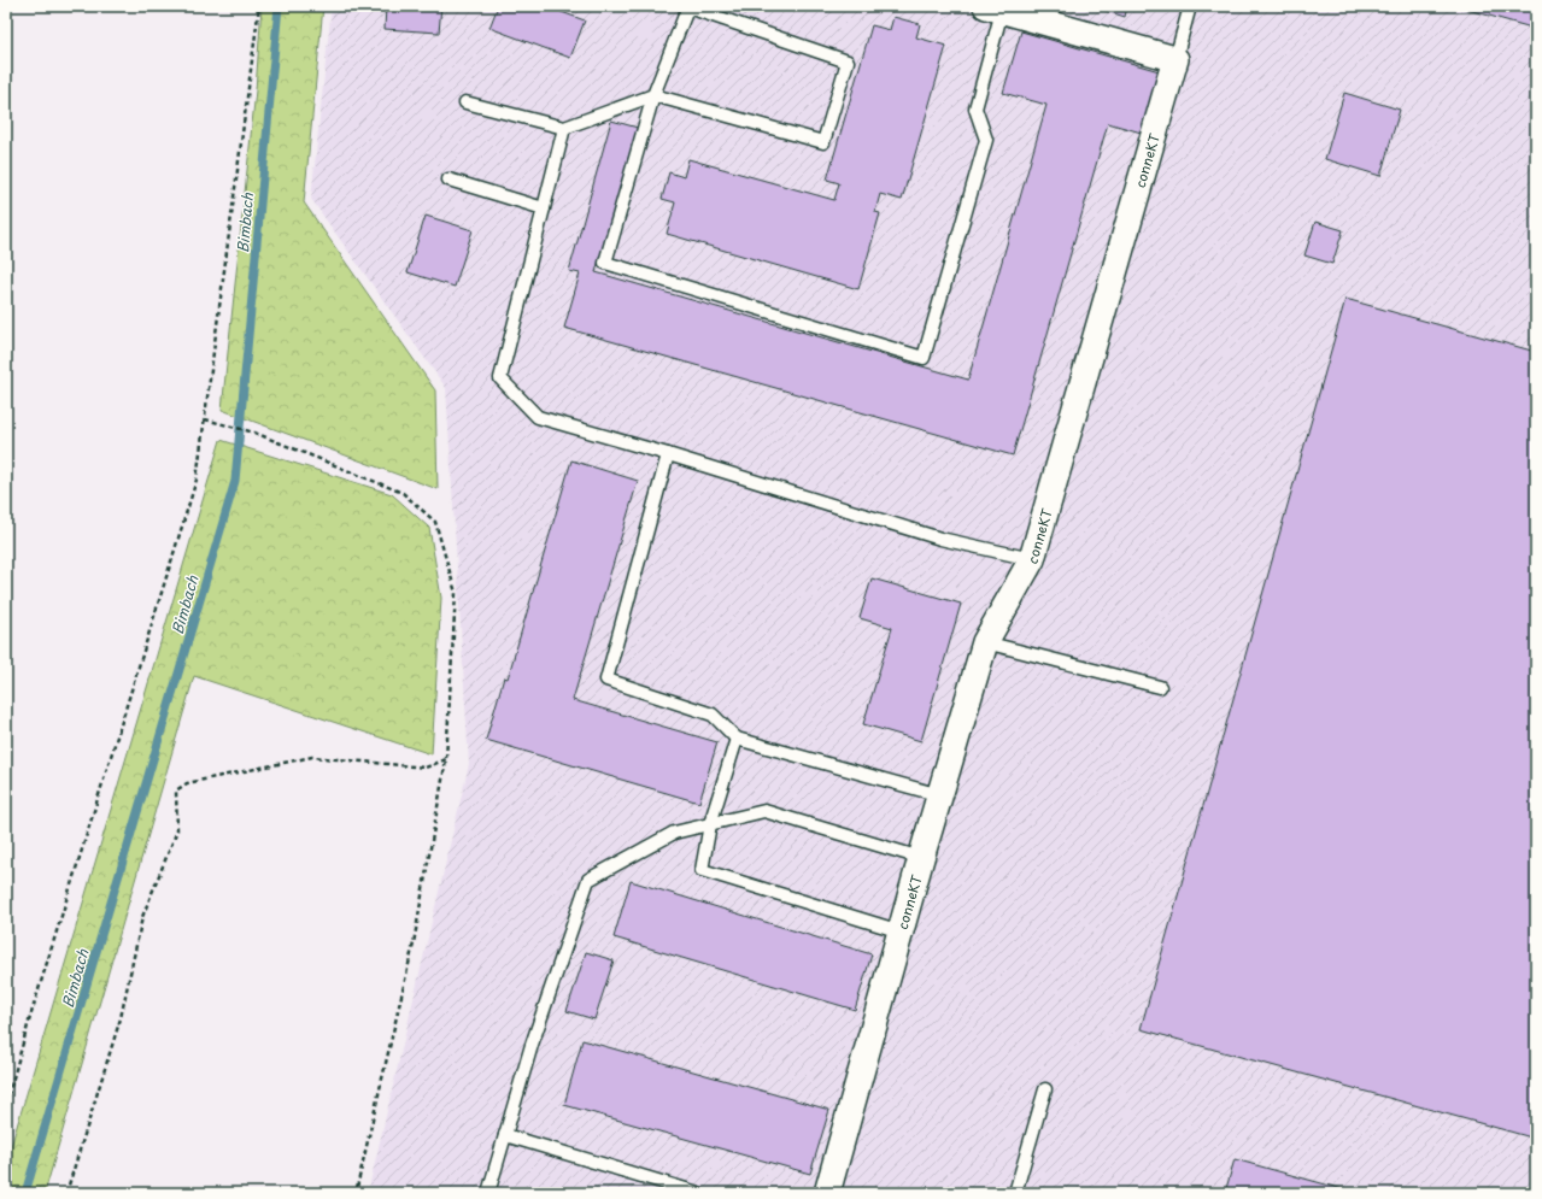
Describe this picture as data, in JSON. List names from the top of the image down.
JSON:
{
  "streets": {
    "street": ["conneKT"]
  },
  "water": ["Bimbach"]
}
